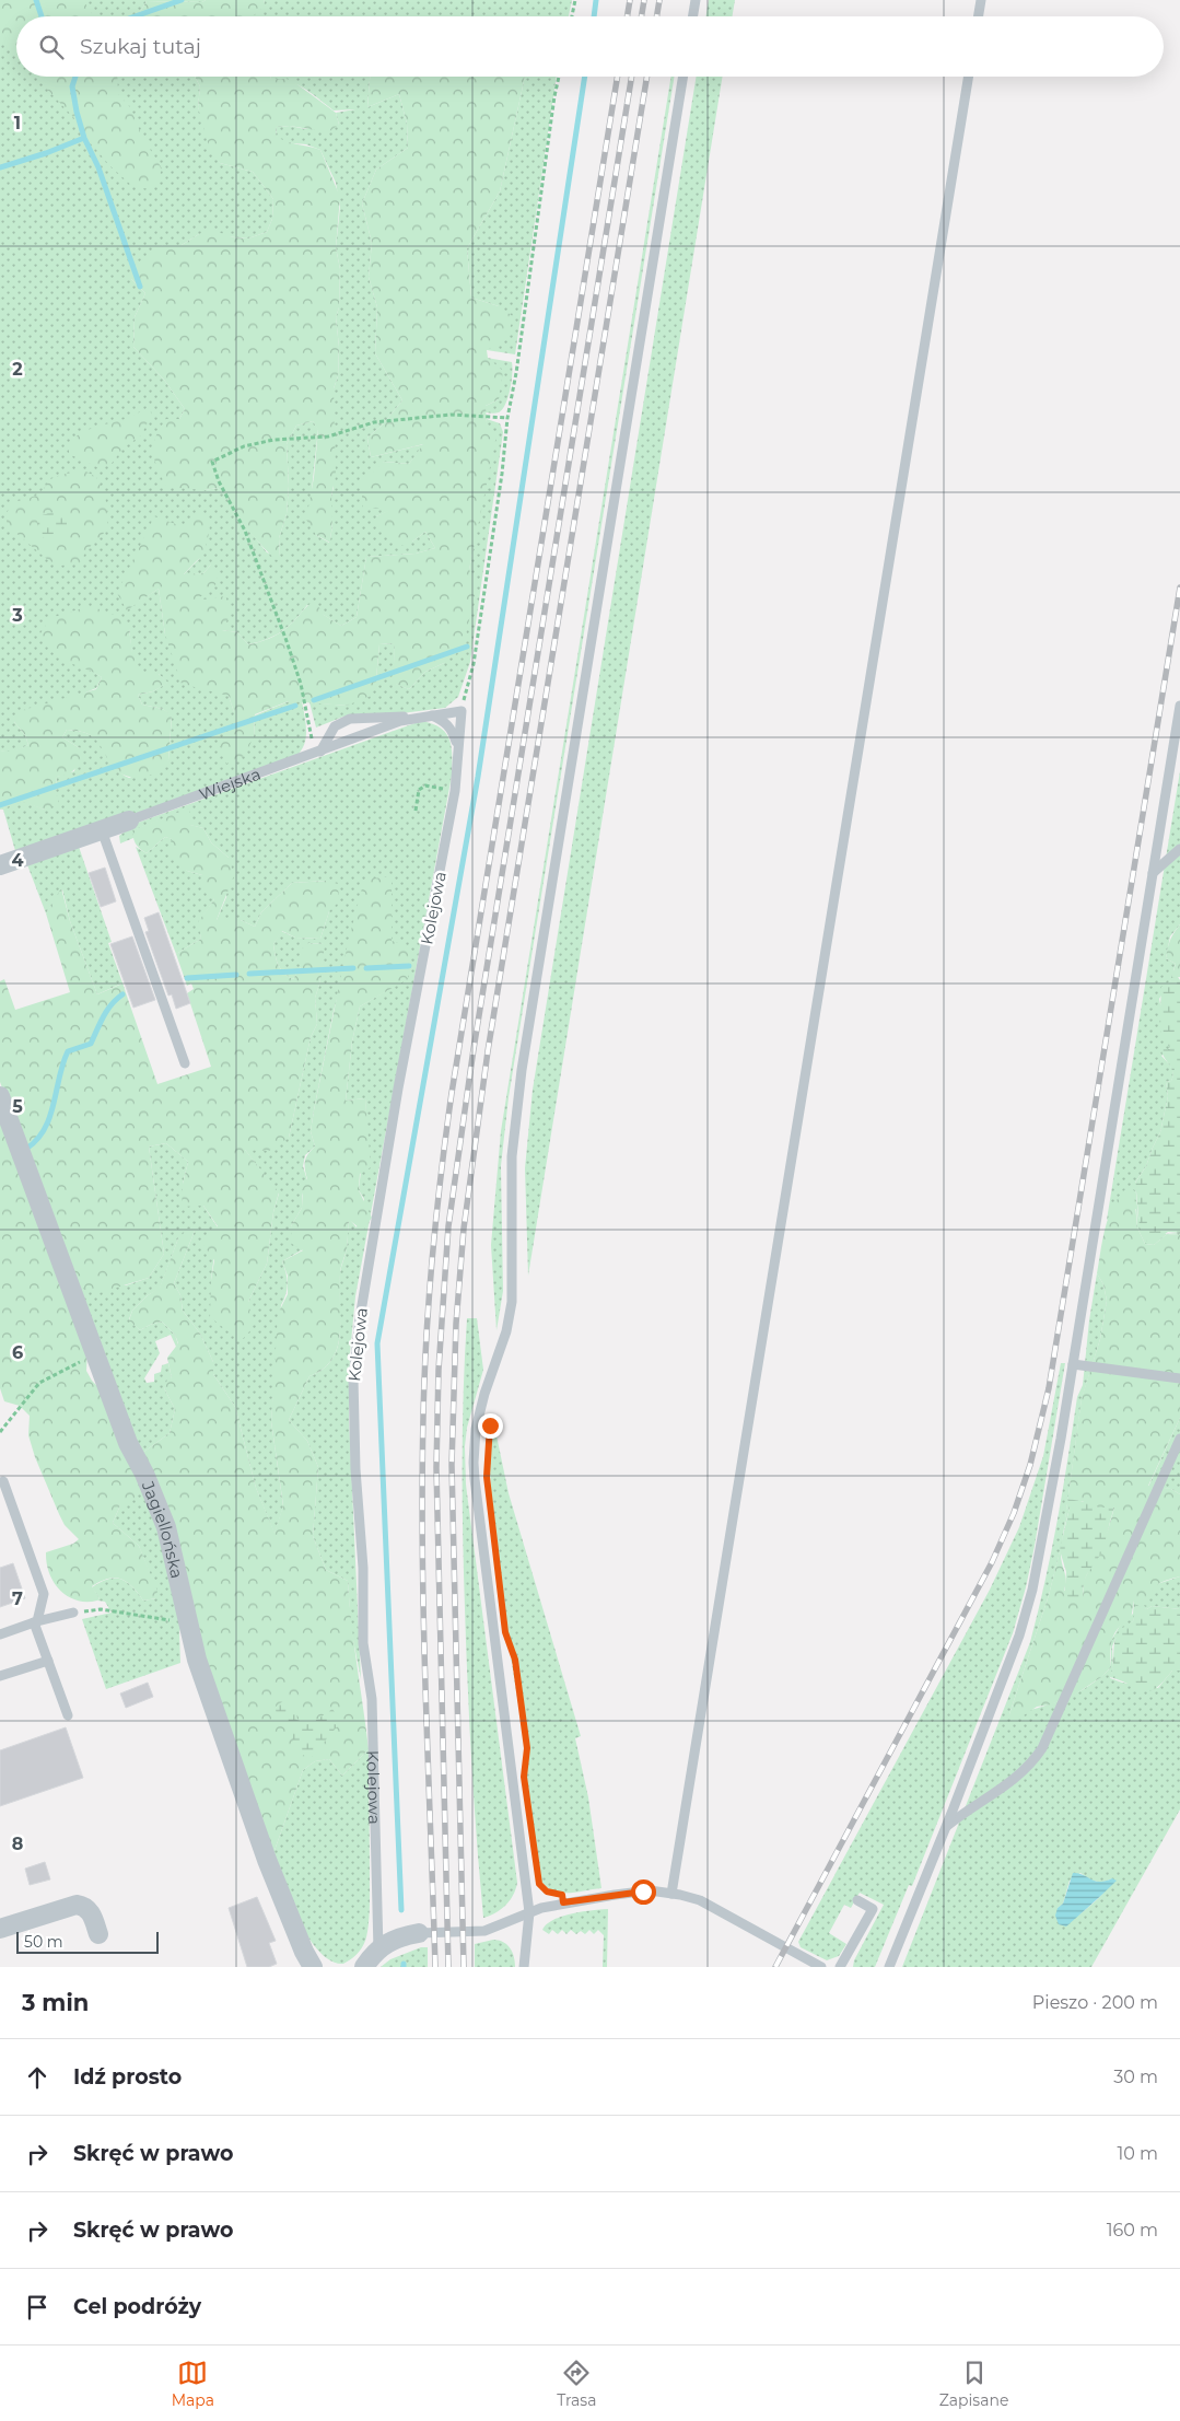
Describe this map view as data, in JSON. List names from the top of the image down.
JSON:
{
  "streets": {
    "street": ["Wiejska", "Jagiellońska"],
    "lane": ["Kolejowa"]
  },
  "crossings": [
    ["Wiejska", "Kolejowa"]
  ],
  "scale_bar": "50 m",
  "page": {
    "search": "Szukaj tutaj",
    "scale": "50 m",
    "heading": ["3 min", "Pieszo · 200 m"],
    "list": [
      ["Idź prosto", "30 m"],
      ["Skręć w prawo", "10 m"],
      ["Skręć w prawo", "160 m"],
      "Cel podróży"
    ],
    "nav": ["Mapa", "Trasa", "Zapisane"]
  },
  "grid": {
    "rows": [
      "1",
      "2",
      "3",
      "4",
      "5",
      "6",
      "7",
      "8"
    ]
  }
}
